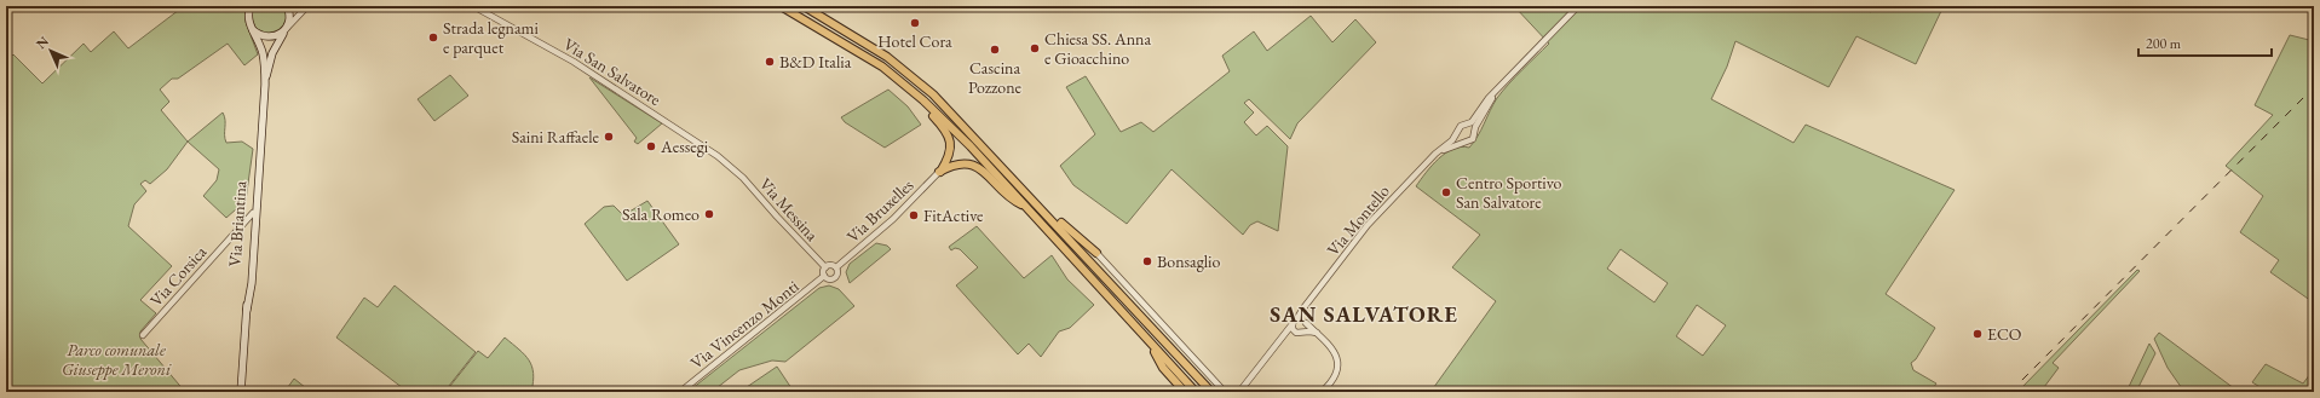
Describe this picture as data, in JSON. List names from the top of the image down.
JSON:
{
  "streets": {
    "main road": ["Via Briantina"],
    "street": [
      "Via San Salvatore",
      "Via Messina",
      "Via Bruxelles",
      "Via Montello",
      "Via Corsica",
      "Via Vincenzo Monti"
    ]
  },
  "crossings": [
    ["Via San Salvatore", "Via Messina"],
    ["Via Messina", "Via Bruxelles"],
    ["Via Messina", "Via Vincenzo Monti"],
    ["Via Bruxelles", "Via Vincenzo Monti"],
    ["Via Briantina", "Via Corsica"]
  ],
  "districts": ["SAN SALVATORE"],
  "parks": ["Parco comunale Giuseppe Meroni"],
  "places": [
    "Hotel Cora",
    "Strada legnami e parquet",
    "Chiesa SS. Anna e Gioacchino",
    "Cascina Pozzone",
    "B&D Italia",
    "Saini Raffaele",
    "Aessegi",
    "Centro Sportivo San Salvatore",
    "Sala Romeo",
    "FitActive",
    "Bonsaglio",
    "ECO"
  ],
  "scale_bar": "200 m",
  "north": "top left"
}
